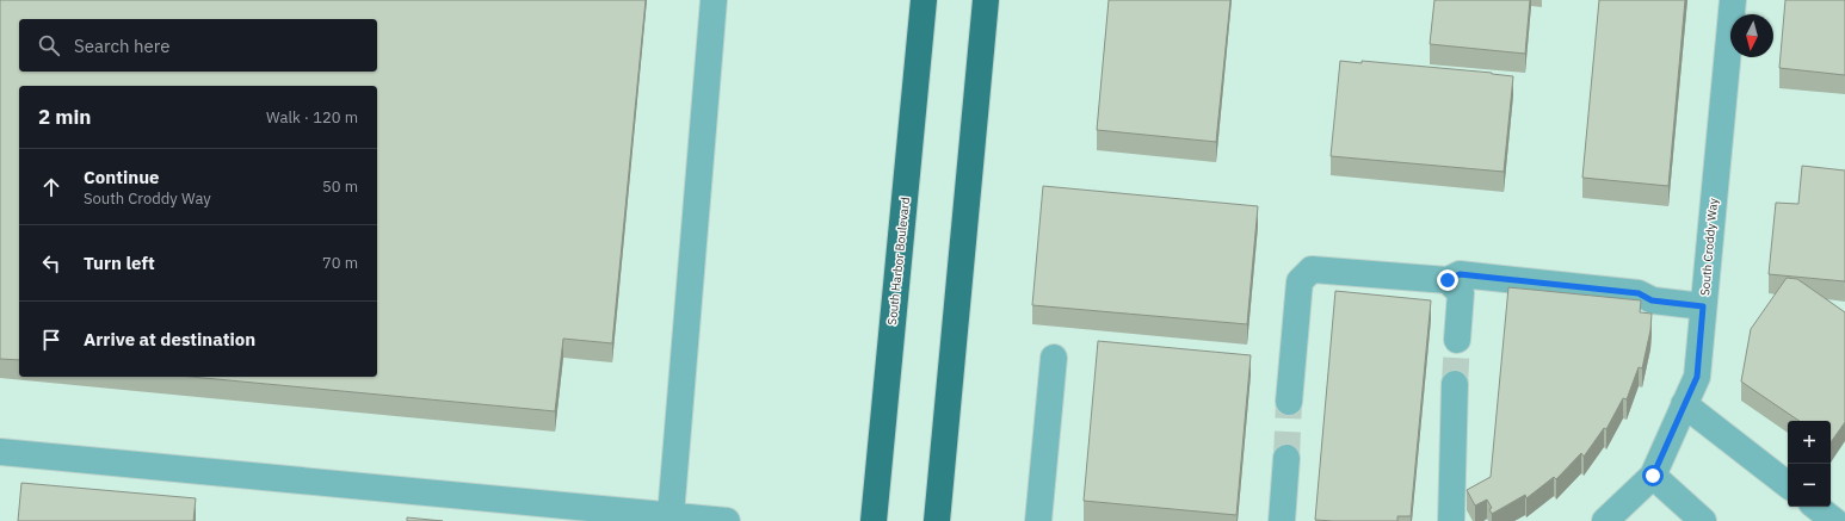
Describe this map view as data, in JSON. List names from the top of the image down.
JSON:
{
  "streets": {
    "main road": ["South Harbor Boulevard"],
    "street": ["South Croddy Way"]
  },
  "north": "bottom",
  "page": {
    "search": "Search here",
    "heading": ["2 min", "Walk · 120 m"],
    "list": [
      ["Continue", "South Croddy Way", "50 m"],
      ["Turn left", "70 m"],
      "Arrive at destination"
    ],
    "map_buttons": ["+", "−"]
  }
}
